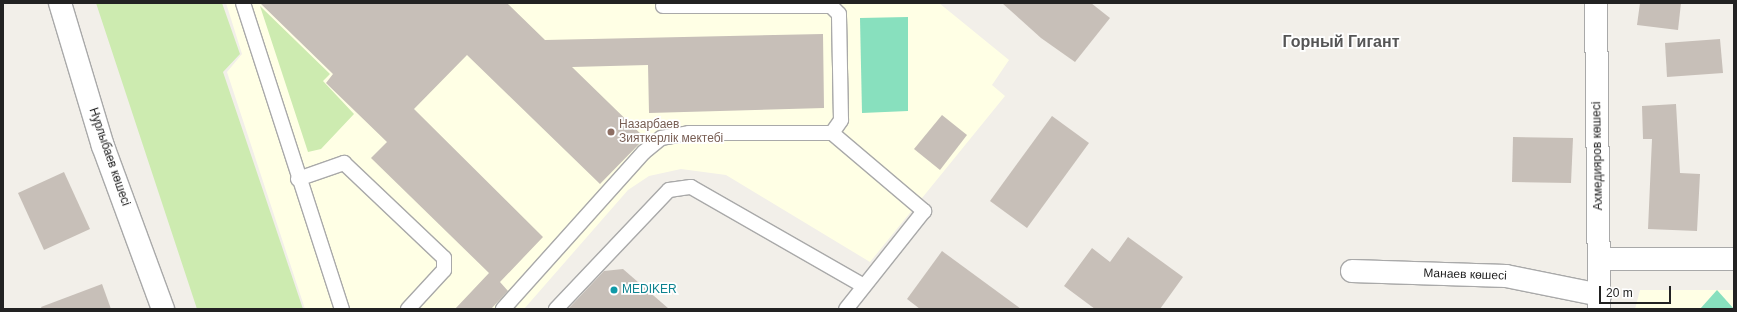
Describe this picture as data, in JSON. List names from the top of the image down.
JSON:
{
  "streets": {
    "street": ["Ахмедияров көшесі", "Нурлыбаев көшесі", "Манаев көшесі"]
  },
  "crossings": [
    ["Ахмедияров көшесі", "Манаев көшесі"]
  ],
  "districts": ["Горный Гигант"],
  "places": ["Назарбаев Зияткерлік мектебі", "MEDIKER"],
  "scale_bar": "20 m"
}
